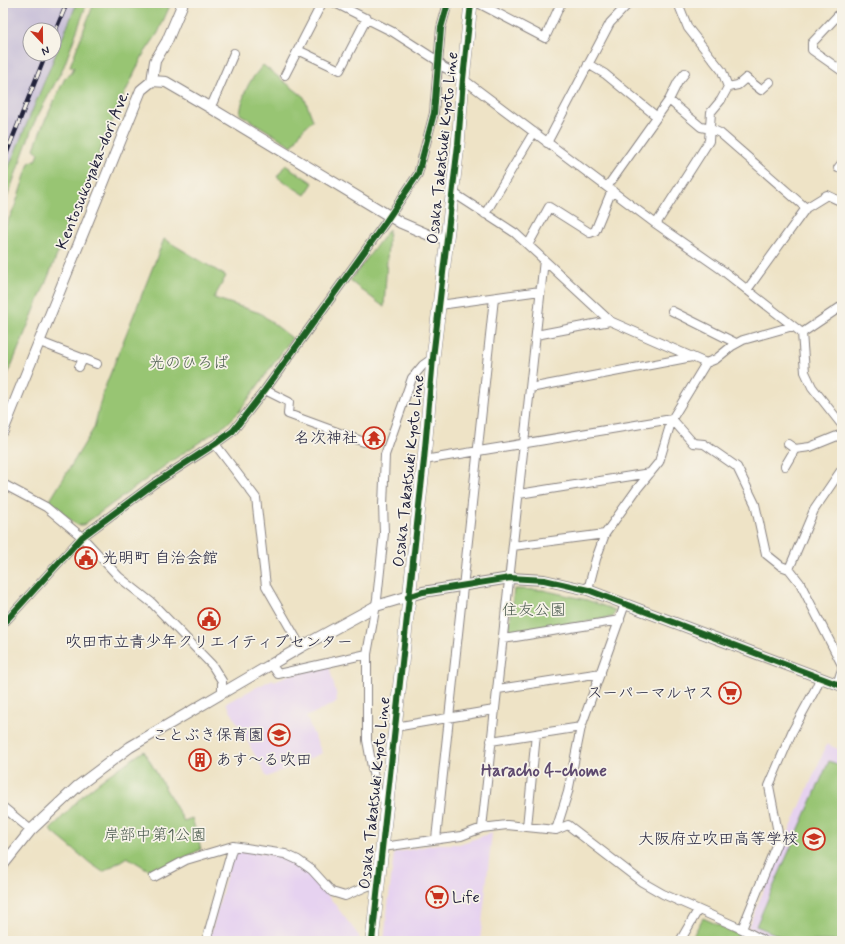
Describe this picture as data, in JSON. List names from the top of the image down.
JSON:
{
  "streets": {
    "main road": ["Osaka Takatsuki Kyoto Line"],
    "street": ["Kentosukoyaka-dori Ave."]
  },
  "crossings": [
    ["Osaka Takatsuki Kyoto Line", "Kentosukoyaka-dori Ave."]
  ],
  "districts": ["Haracho 4-chome"],
  "parks": ["光のひろば", "住友公園", "岸部中第1公園"],
  "places": {
    "temple": ["名次神社"],
    "public building": ["光明町 自治会館", "吹田市立青少年クリエイティブセンター"],
    "supermarket": ["スーパーマルヤス", "Life"],
    "school or university": ["ことぶき保育園", "大阪府立吹田高等学校"],
    "building": ["あす～る吹田"]
  },
  "north": "bottom"
}
